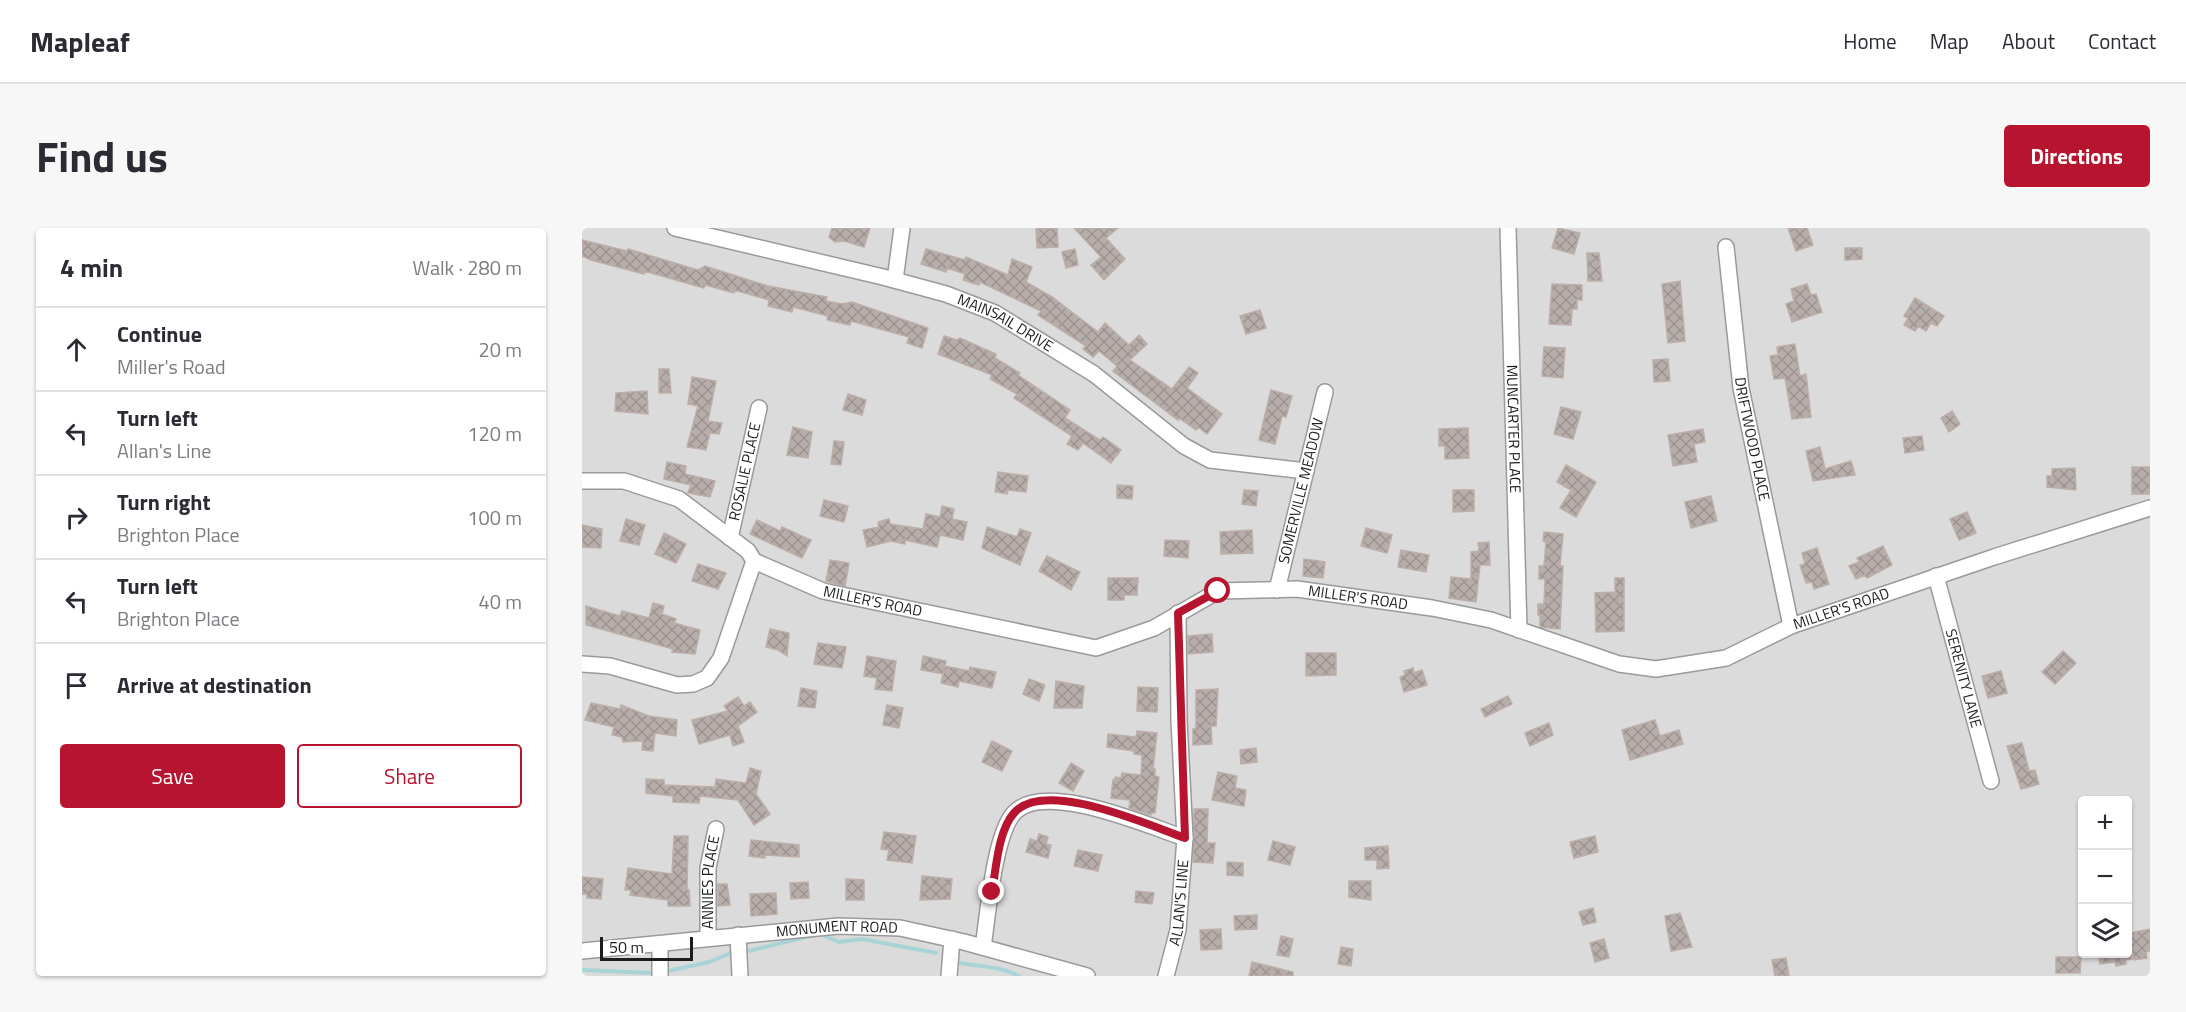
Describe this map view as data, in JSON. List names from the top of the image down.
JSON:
{
  "streets": {
    "street": [
      "MAINSAIL DRIVE",
      "MUNCARTER PLACE",
      "DRIFTWOOD PLACE",
      "ROSALIE PLACE",
      "SOMERVILLE MEADOW",
      "MILLER'S ROAD",
      "SERENITY LANE",
      "ANNIES PLACE",
      "ALLAN'S LINE",
      "MONUMENT ROAD"
    ]
  },
  "crossings": [
    ["MAINSAIL DRIVE", "SOMERVILLE MEADOW"],
    ["MUNCARTER PLACE", "MILLER'S ROAD"],
    ["DRIFTWOOD PLACE", "MILLER'S ROAD"],
    ["ROSALIE PLACE", "MILLER'S ROAD"],
    ["SOMERVILLE MEADOW", "MILLER'S ROAD"],
    ["MILLER'S ROAD", "SERENITY LANE"],
    ["MILLER'S ROAD", "ALLAN'S LINE"],
    ["ANNIES PLACE", "MONUMENT ROAD"]
  ],
  "scale_bar": "50 m",
  "page": {
    "header": "Mapleaf",
    "nav": [
      "Home",
      "Map",
      "About",
      "Contact"
    ],
    "title": "Find us",
    "buttons": [
      "Directions",
      ["Save", "Share"]
    ],
    "heading": ["4 min", "Walk · 280 m"],
    "list": [
      ["Continue", "Miller's Road", "20 m"],
      ["Turn left", "Allan's Line", "120 m"],
      ["Turn right", "Brighton Place", "100 m"],
      ["Turn left", "Brighton Place", "40 m"],
      "Arrive at destination"
    ],
    "map_buttons": ["+", "−"],
    "scale": "50 m"
  }
}
